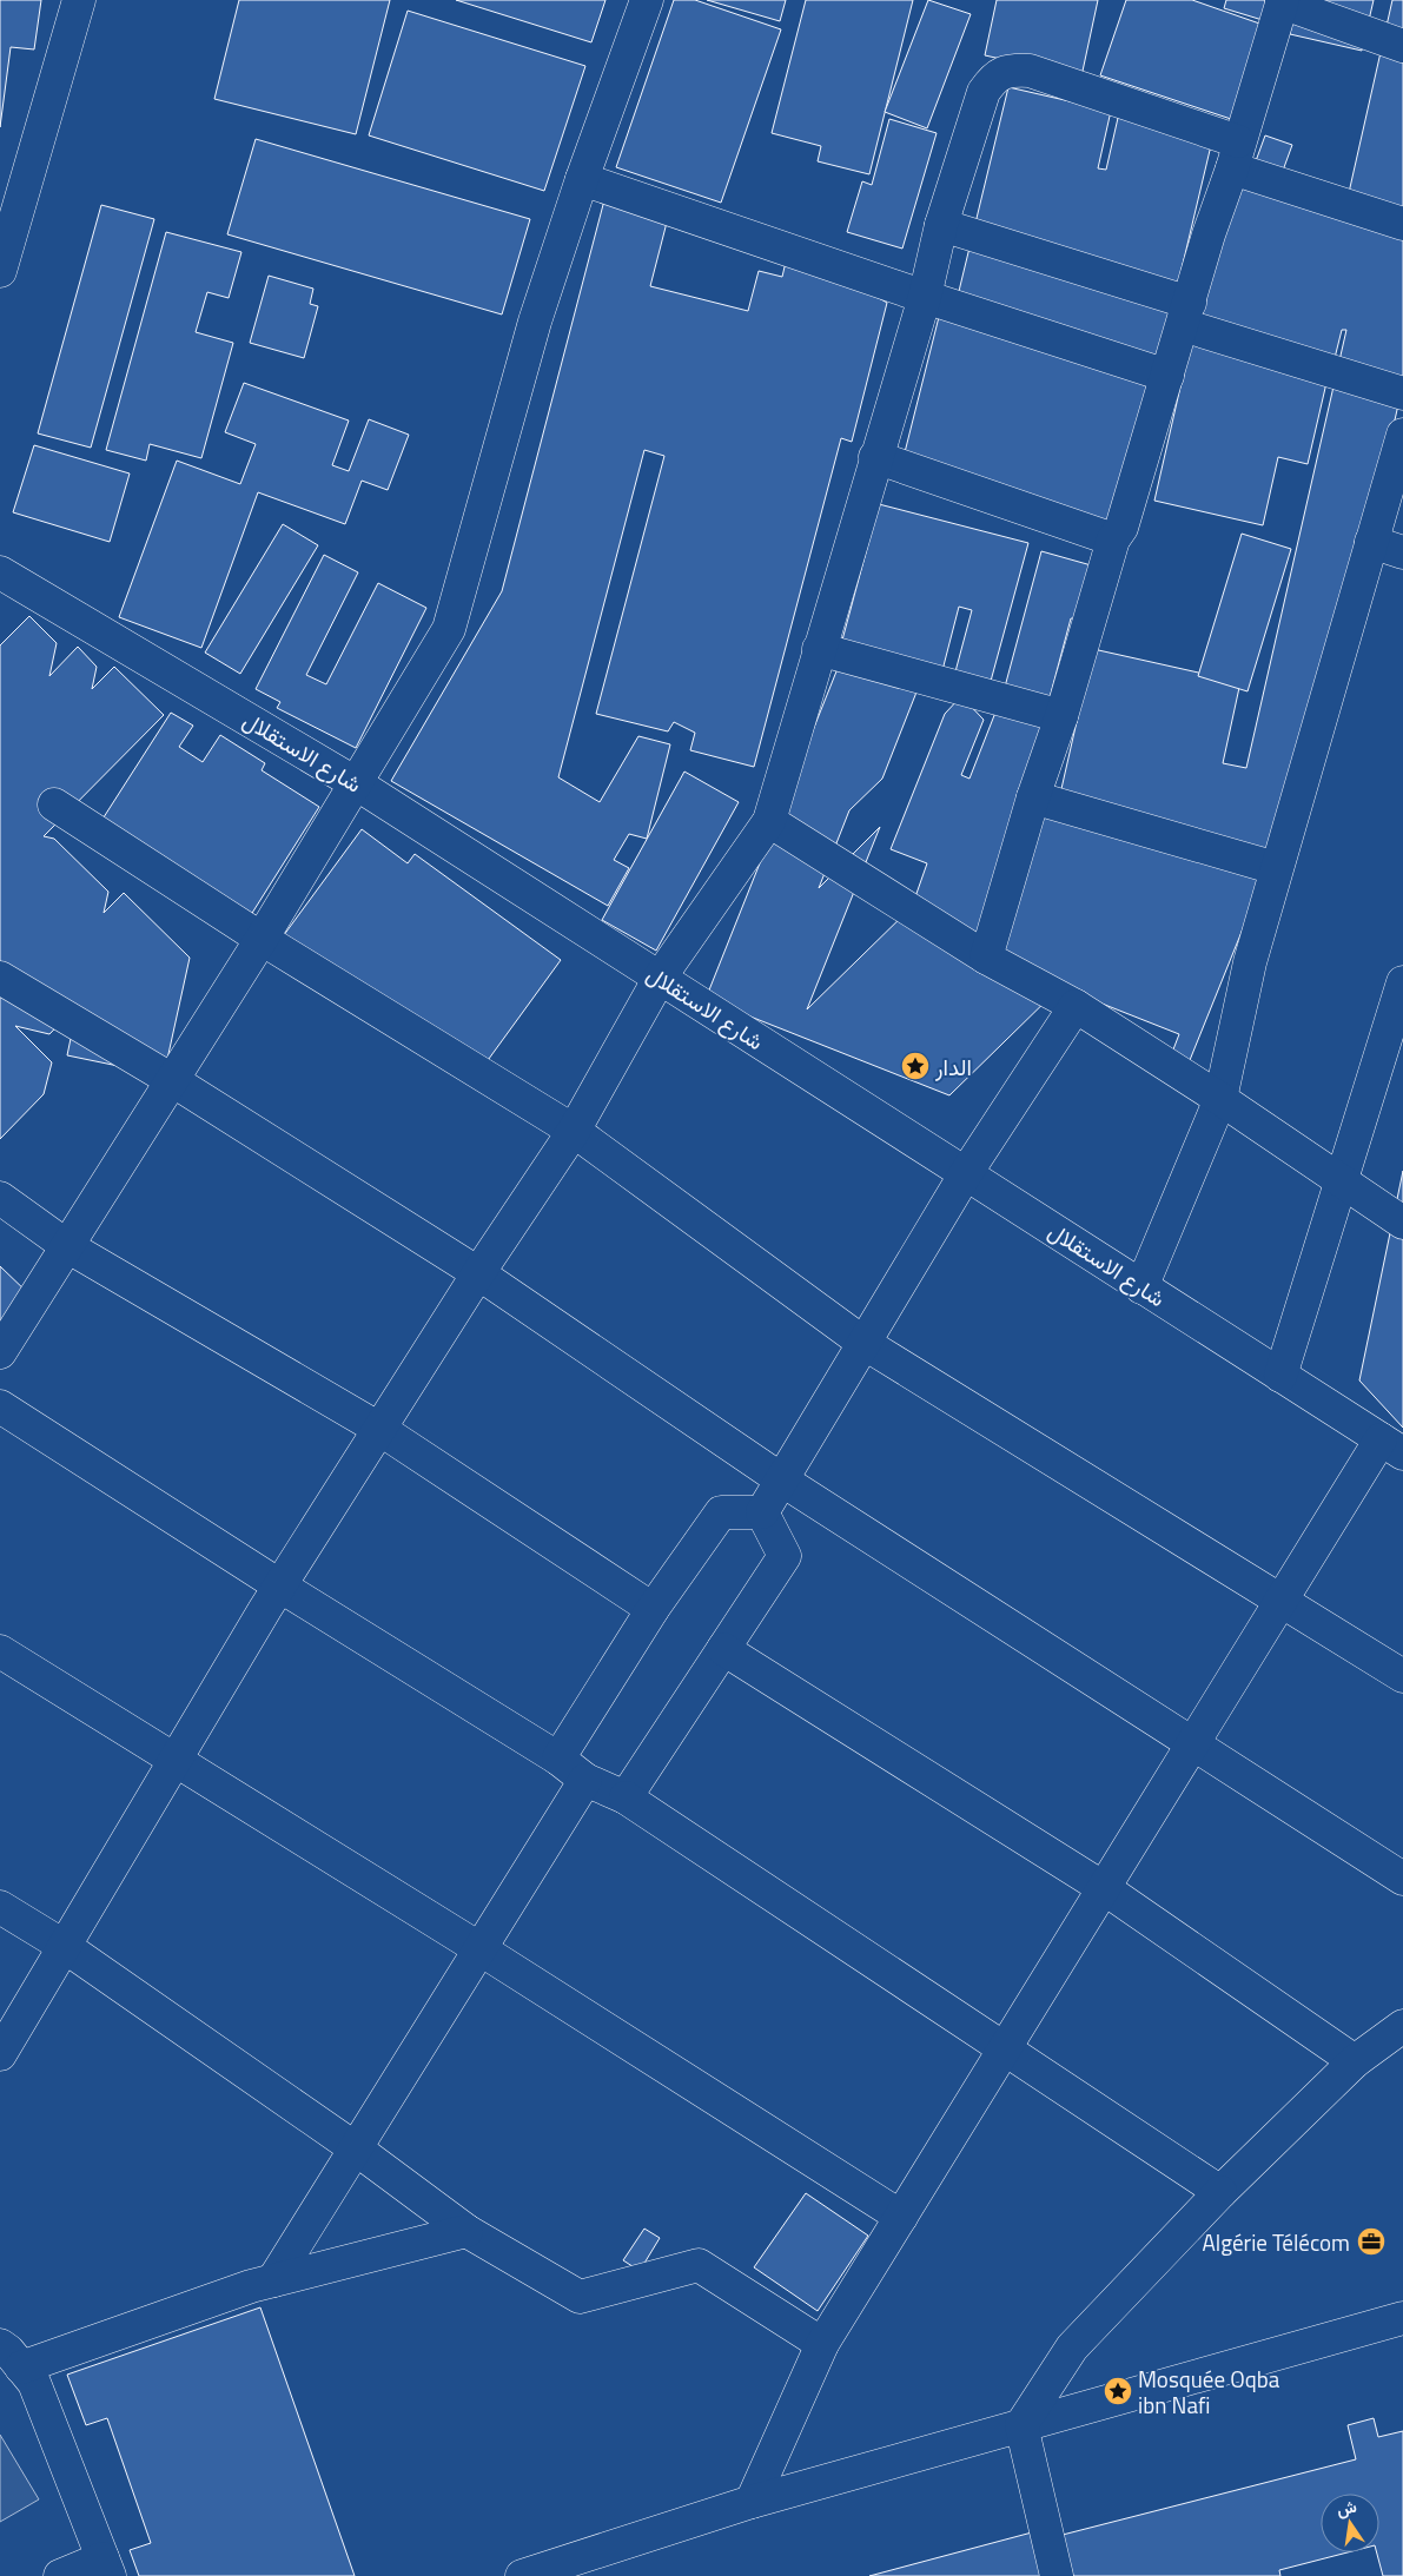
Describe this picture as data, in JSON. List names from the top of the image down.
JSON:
{
  "streets": {
    "street": ["شارع الاستقلال"]
  },
  "places": {
    "place": ["الدار", "Mosquée Oqba ibn Nafi"],
    "office": ["Algérie Télécom"]
  },
  "north": "top"
}
